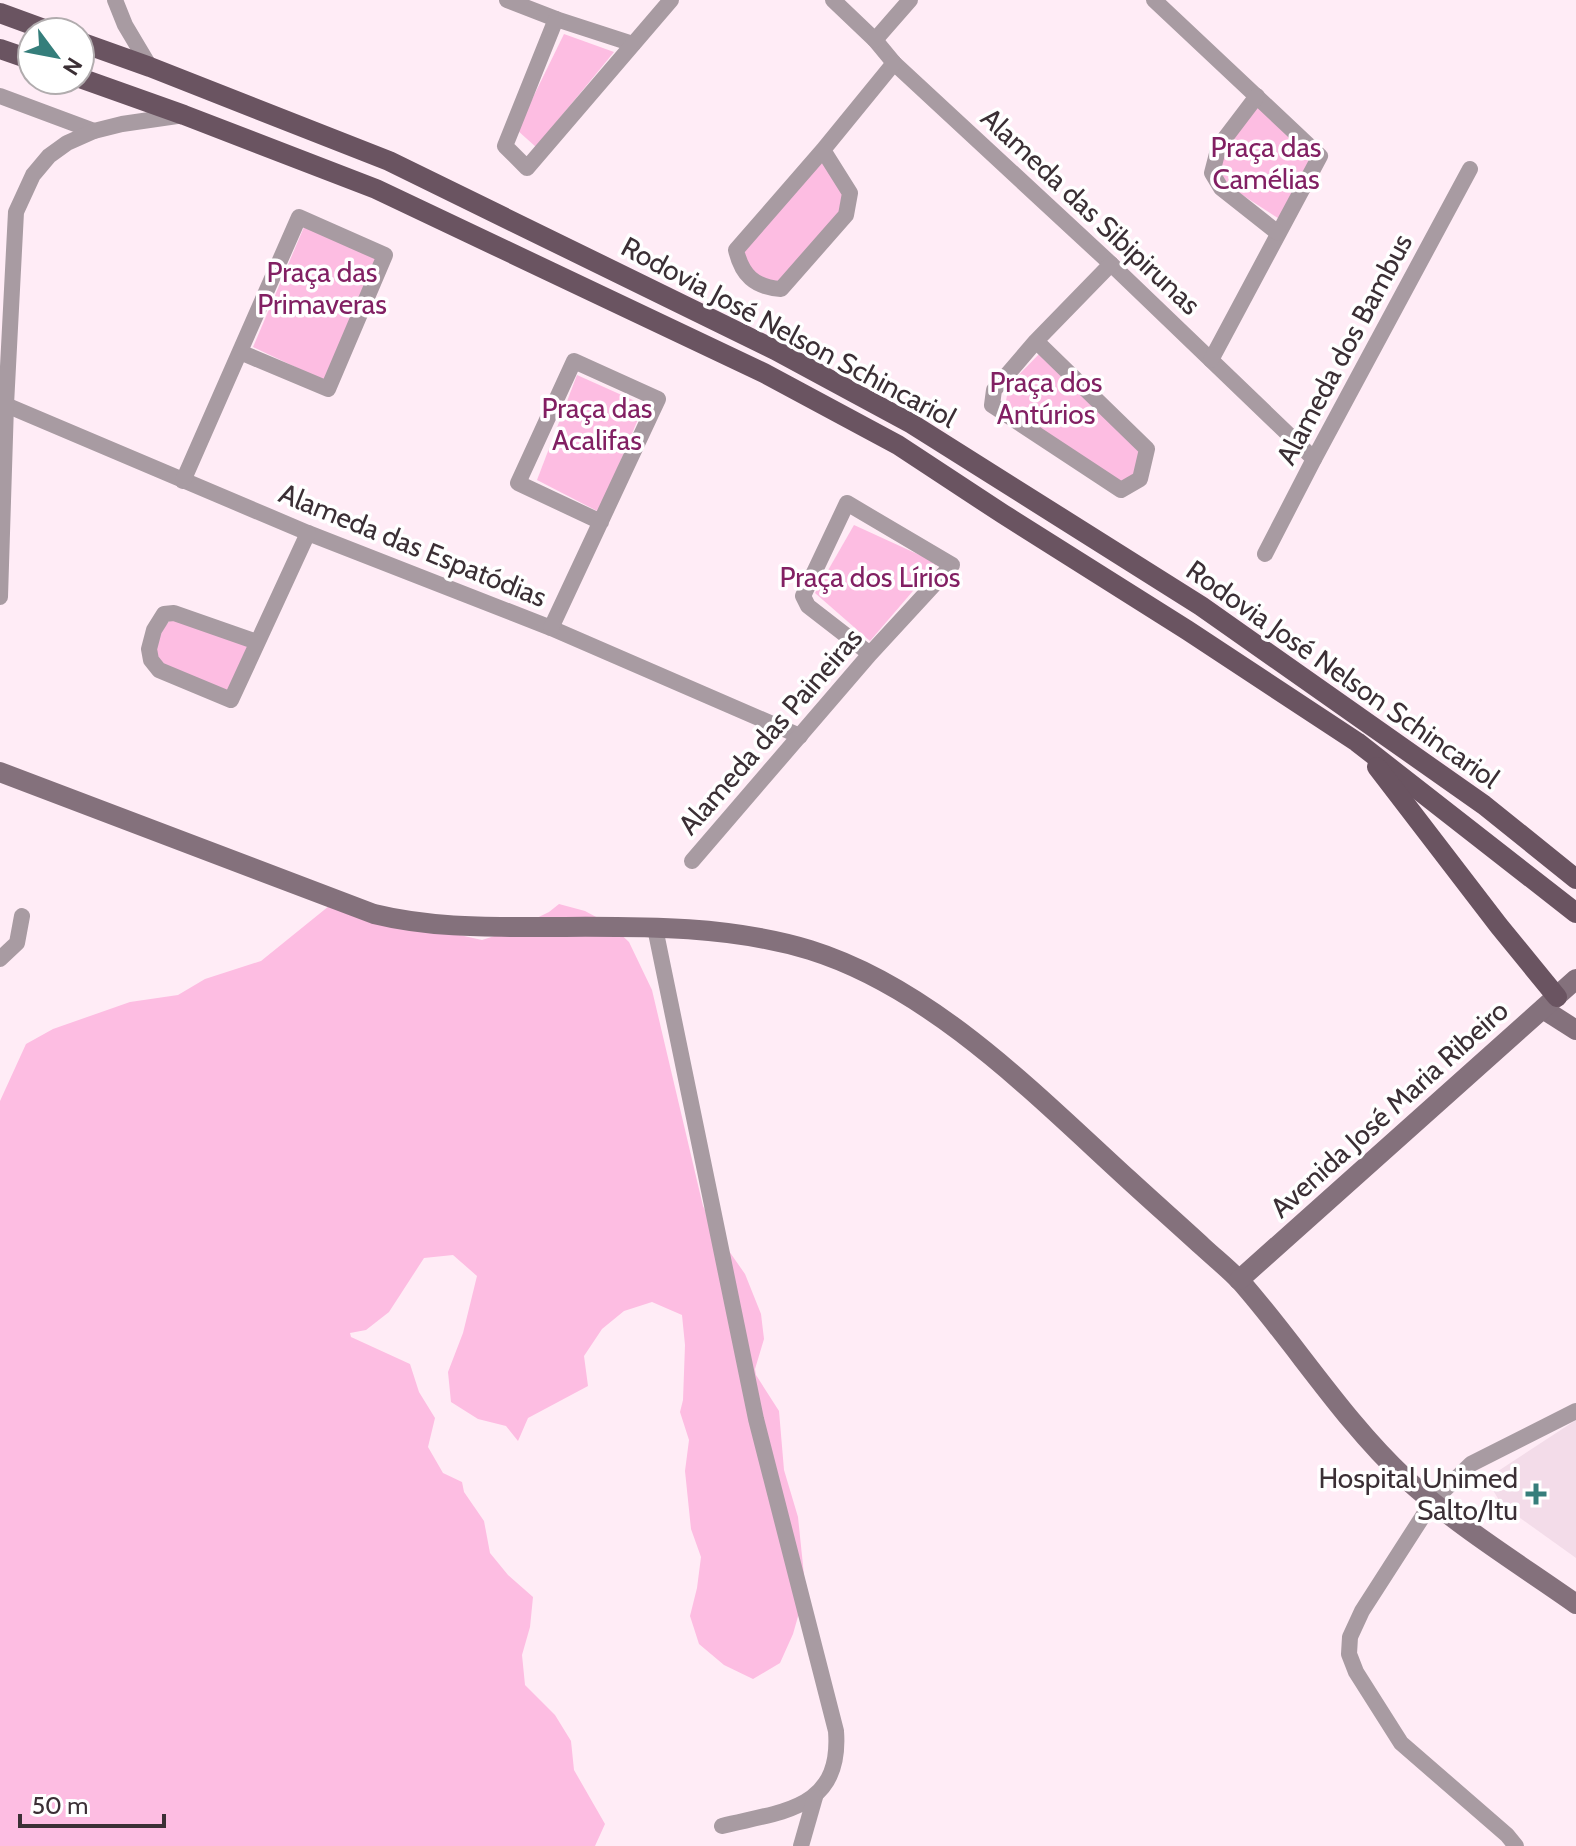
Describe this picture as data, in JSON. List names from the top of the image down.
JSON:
{
  "streets": {
    "main road": ["Rodovia José Nelson Schincariol", "Avenida José Maria Ribeiro"],
    "street": [
      "Alameda das Sibipirunas",
      "Alameda dos Bambus",
      "Alameda das Espatódias",
      "Alameda das Paineiras"
    ]
  },
  "crossings": [
    ["Alameda das Sibipirunas", "Alameda dos Bambus"],
    ["Alameda das Espatódias", "Alameda das Paineiras"]
  ],
  "parks": [
    "Praça das Camélias",
    "Praça das Primaveras",
    "Praça dos Antúrios",
    "Praça das Acalifas",
    "Praça dos Lírios"
  ],
  "places": {
    "health": ["Hospital Unimed Salto/Itu"]
  },
  "scale_bar": "50 m",
  "north": "bottom right"
}
